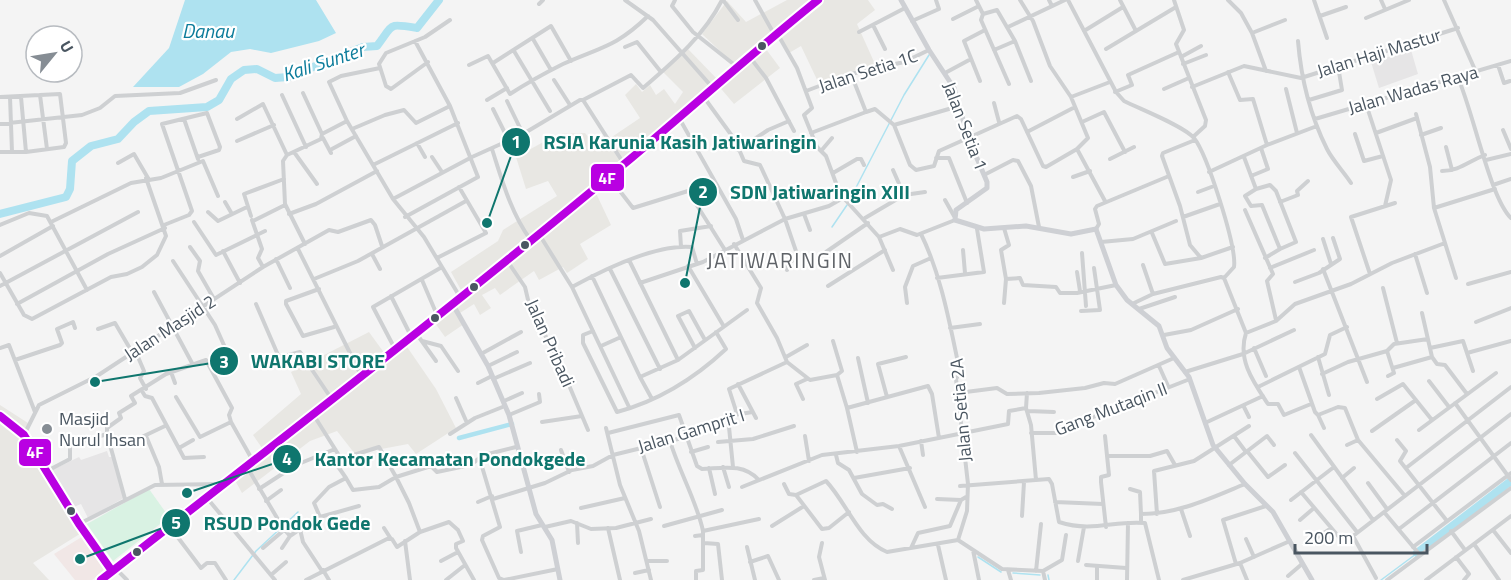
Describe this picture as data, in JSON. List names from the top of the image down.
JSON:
{
  "streets": {
    "street": [
      "Jalan Haji Mastur",
      "Jalan Setia 1C",
      "Jalan Wadas Raya",
      "Jalan Setia 1",
      "Jalan Masjid 2",
      "Jalan Pribadi",
      "Gang Mutaqin II",
      "Jalan Setia 2A",
      "Jalan Gamprit I"
    ]
  },
  "crossings": [
    ["Jalan Setia 1C", "Jalan Setia 1"]
  ],
  "districts": ["JATIWARINGIN"],
  "water": ["Danau", "Kali Sunter"],
  "places": [
    "RSIA Karunia Kasih Jatiwaringin",
    "SDN Jatiwaringin XIII",
    "WAKABI STORE",
    "Masjid Nurul Ihsan",
    "Kantor Kecamatan Pondokgede",
    "RSUD Pondok Gede"
  ],
  "lines": ["transit line 4F"],
  "scale_bar": "200 m",
  "north": "top right"
}
